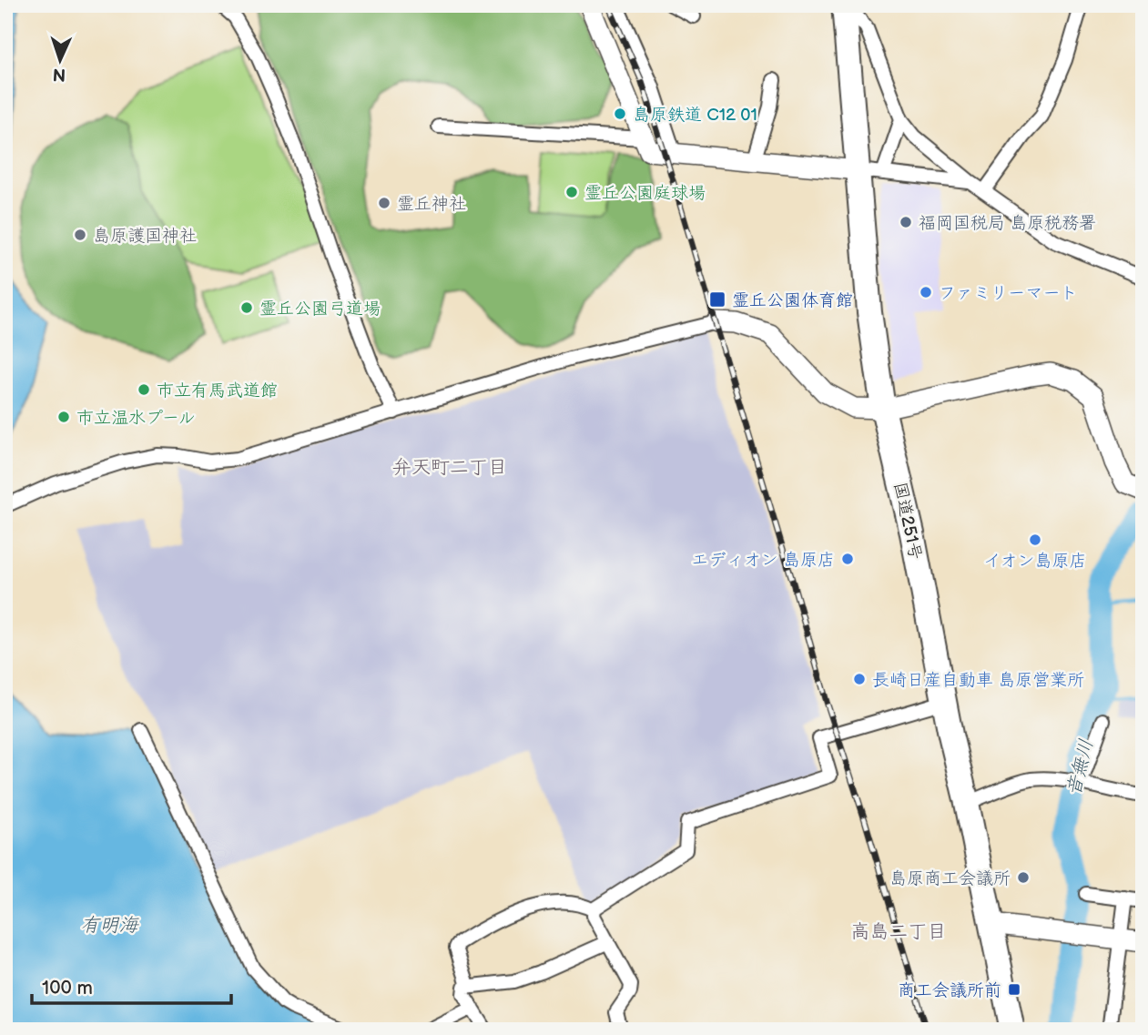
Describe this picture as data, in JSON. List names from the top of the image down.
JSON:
{
  "streets": {
    "highway": ["国道251号"]
  },
  "districts": ["弁天町二丁目", "高島二丁目"],
  "water": ["音無川", "有明海"],
  "places": {
    "other": [
      "島原鉄道 C12 01",
      "霊丘公園庭球場",
      "霊丘神社",
      "福岡国税局 島原税務署",
      "島原護国神社",
      "ファミリーマート",
      "霊丘公園弓道場",
      "市立有馬武道館",
      "市立温水プール",
      "イオン島原店",
      "エディオン 島原店",
      "長崎日産自動車 島原営業所",
      "島原商工会議所"
    ],
    "transit": ["霊丘公園体育館", "商工会議所前"]
  },
  "scale_bar": "100 m",
  "north": "bottom"
}
